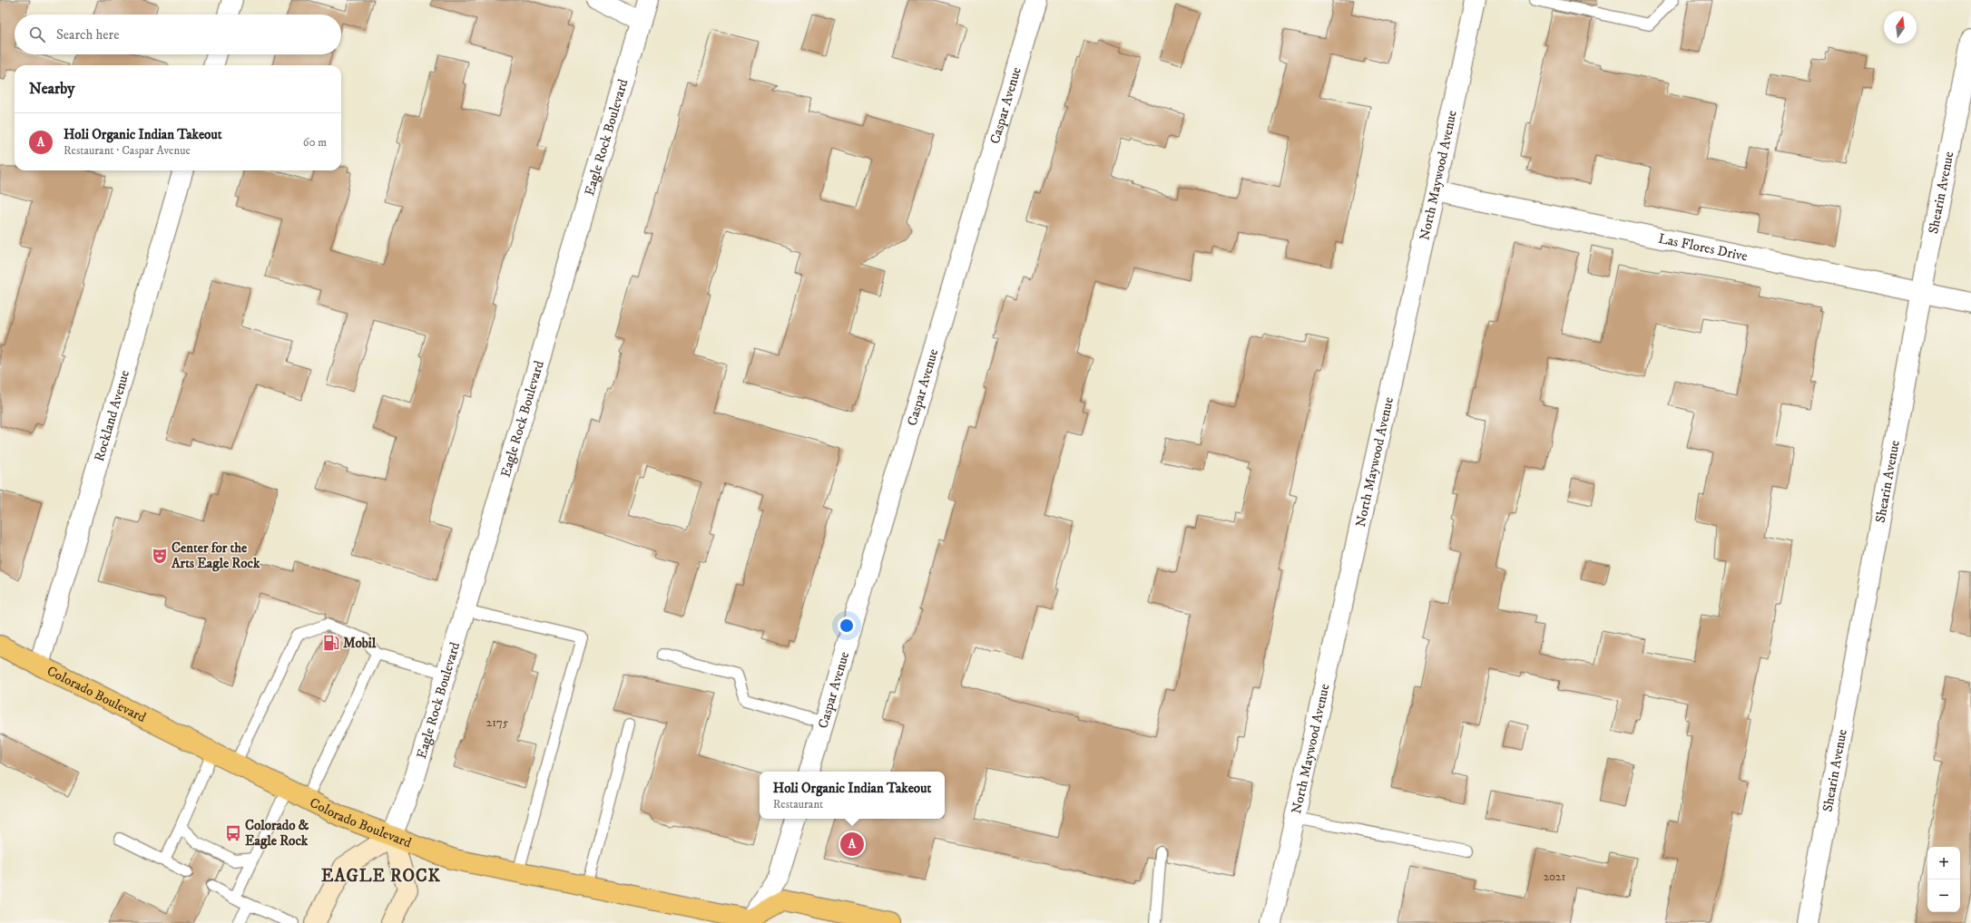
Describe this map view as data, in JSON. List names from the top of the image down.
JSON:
{
  "streets": {
    "main road": ["Colorado Boulevard"],
    "street": [
      "Caspar Avenue",
      "Eagle Rock Boulevard",
      "North Maywood Avenue",
      "Shearin Avenue",
      "Las Flores Drive",
      "Rockland Avenue"
    ]
  },
  "crossings": [
    ["Eagle Rock Boulevard", "Colorado Boulevard"],
    ["North Maywood Avenue", "Las Flores Drive"],
    ["Shearin Avenue", "Las Flores Drive"],
    ["Rockland Avenue", "Colorado Boulevard"]
  ],
  "districts": ["EAGLE ROCK"],
  "places": {
    "theatre": ["Center for the Arts Eagle Rock"],
    "fuel station": ["Mobil"],
    "bus stop": ["Colorado & Eagle Rock"]
  },
  "house_numbers": ["2175", "2021"],
  "north": "top",
  "page": {
    "search": "Search here",
    "heading": "Nearby",
    "list": [
      {
        "mark": "A",
        "name": "Holi Organic Indian Takeout",
        "note": "Restaurant · Caspar Avenue",
        "value": "60 m"
      }
    ],
    "popup": ["Holi Organic Indian Takeout", "Restaurant"],
    "pins": "A",
    "map_buttons": ["+", "−"]
  }
}
